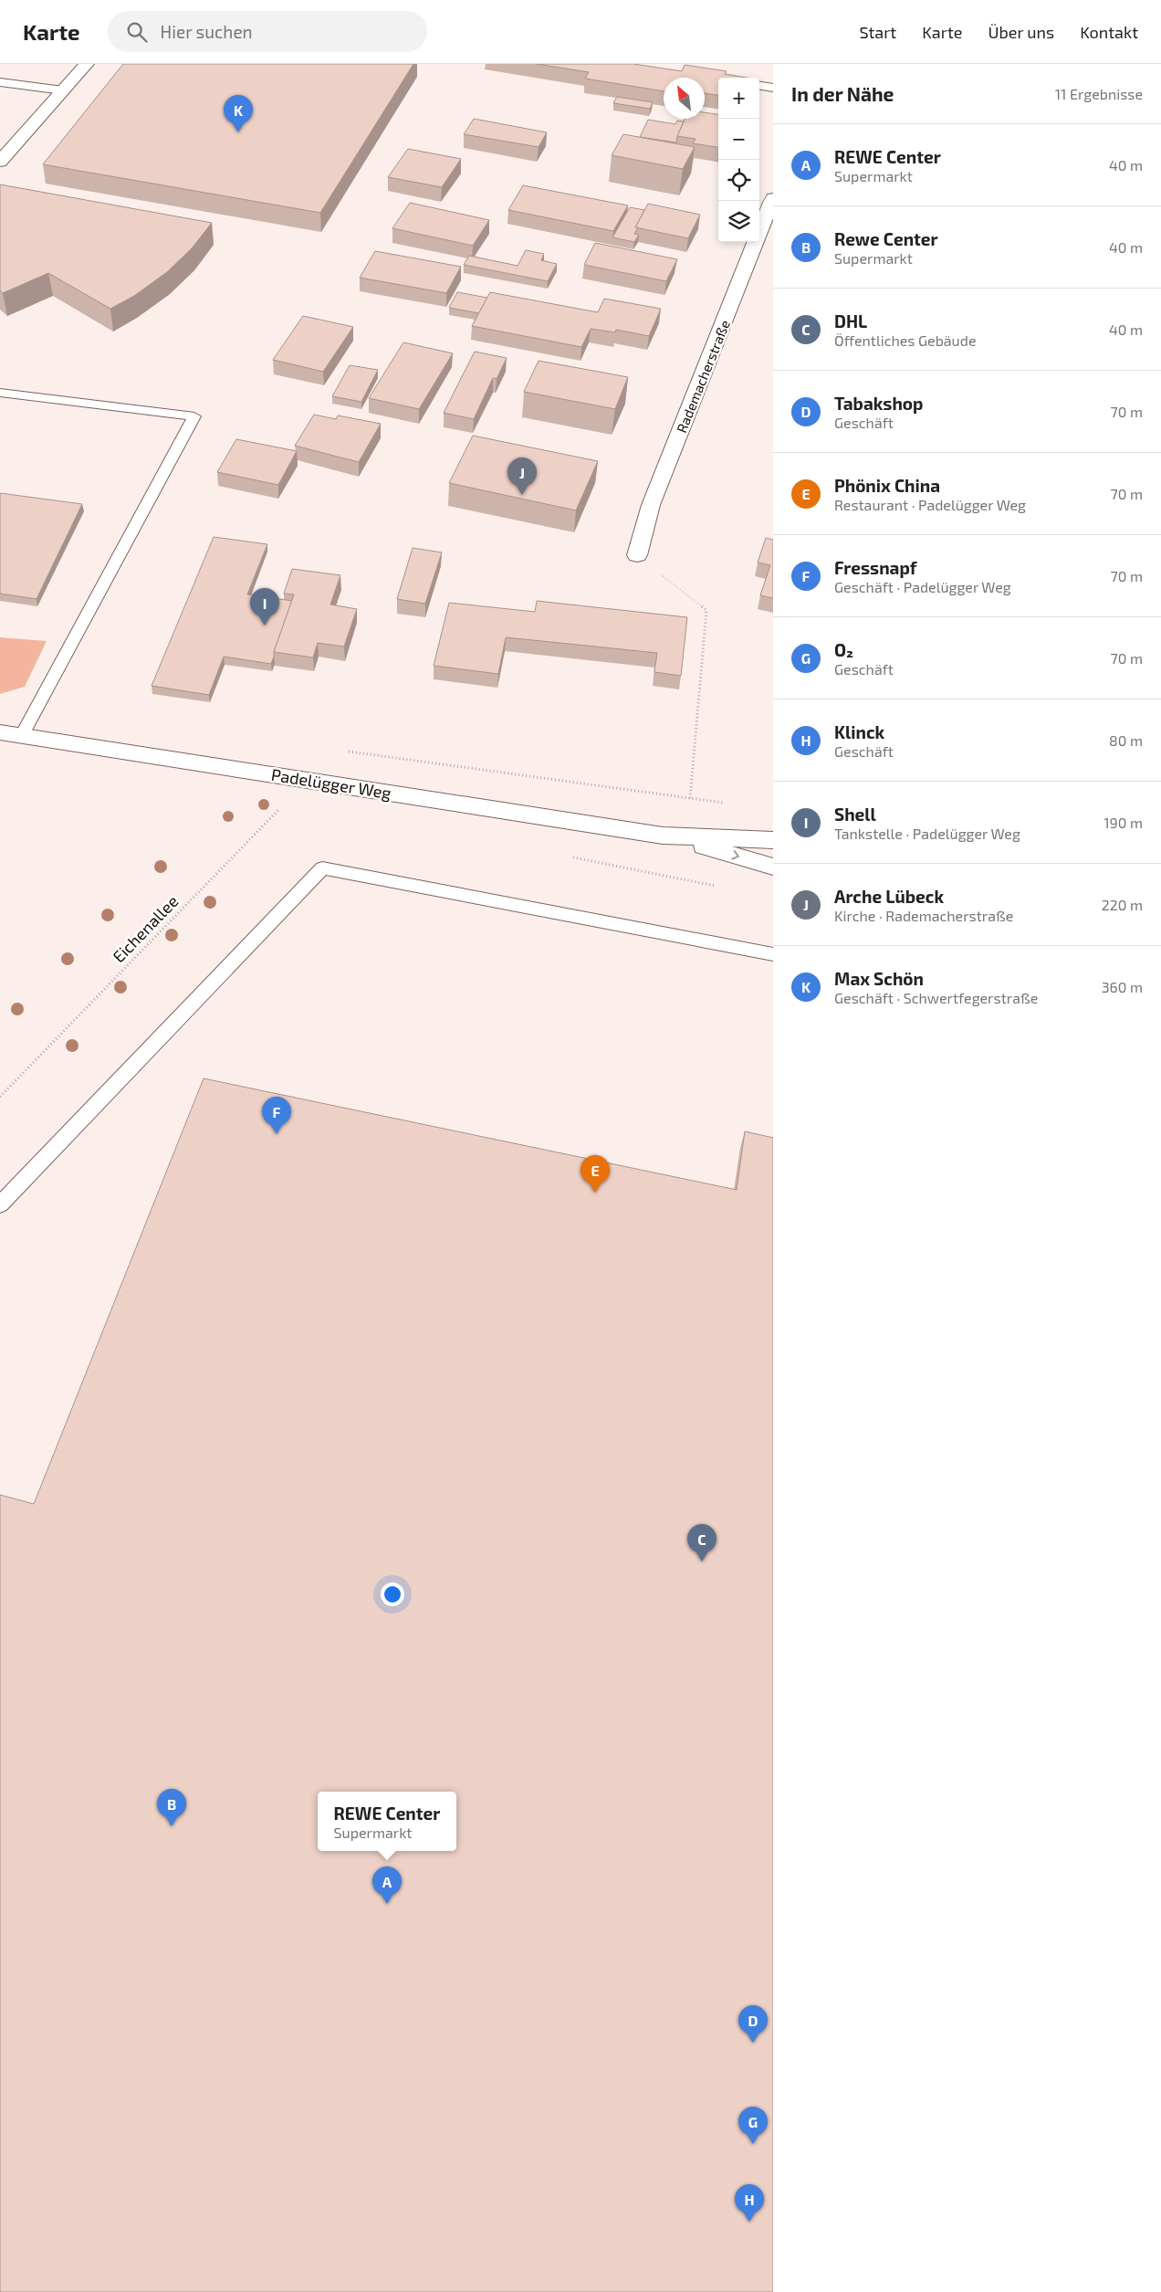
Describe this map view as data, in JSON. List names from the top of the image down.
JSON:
{
  "streets": {
    "street": ["Rademacherstraße", "Padelügger Weg"],
    "path": ["Eichenallee"]
  },
  "crossings": [
    ["Padelügger Weg", "Eichenallee"]
  ],
  "north": "top left",
  "page": {
    "header": "Karte",
    "search": "Hier suchen",
    "nav": [
      "Start",
      "Karte",
      "Über uns",
      "Kontakt"
    ],
    "heading": ["In der Nähe", "11 Ergebnisse"],
    "map_buttons": ["+", "−"],
    "pins": [
      "K",
      "J",
      "I",
      "F",
      "E",
      "C",
      "B",
      "A",
      "D",
      "G",
      "H"
    ],
    "list": [
      {
        "mark": "A",
        "name": "REWE Center",
        "note": "Supermarkt",
        "value": "40 m"
      },
      {
        "mark": "B",
        "name": "Rewe Center",
        "note": "Supermarkt",
        "value": "40 m"
      },
      {
        "mark": "C",
        "name": "DHL",
        "note": "Öffentliches Gebäude",
        "value": "40 m"
      },
      {
        "mark": "D",
        "name": "Tabakshop",
        "note": "Geschäft",
        "value": "70 m"
      },
      {
        "mark": "E",
        "name": "Phönix China",
        "note": "Restaurant · Padelügger Weg",
        "value": "70 m"
      },
      {
        "mark": "F",
        "name": "Fressnapf",
        "note": "Geschäft · Padelügger Weg",
        "value": "70 m"
      },
      {
        "mark": "G",
        "name": "O₂",
        "note": "Geschäft",
        "value": "70 m"
      },
      {
        "mark": "H",
        "name": "Klinck",
        "note": "Geschäft",
        "value": "80 m"
      },
      {
        "mark": "I",
        "name": "Shell",
        "note": "Tankstelle · Padelügger Weg",
        "value": "190 m"
      },
      {
        "mark": "J",
        "name": "Arche Lübeck",
        "note": "Kirche · Rademacherstraße",
        "value": "220 m"
      },
      {
        "mark": "K",
        "name": "Max Schön",
        "note": "Geschäft · Schwertfegerstraße",
        "value": "360 m"
      }
    ],
    "popup": ["REWE Center", "Supermarkt"]
  }
}
